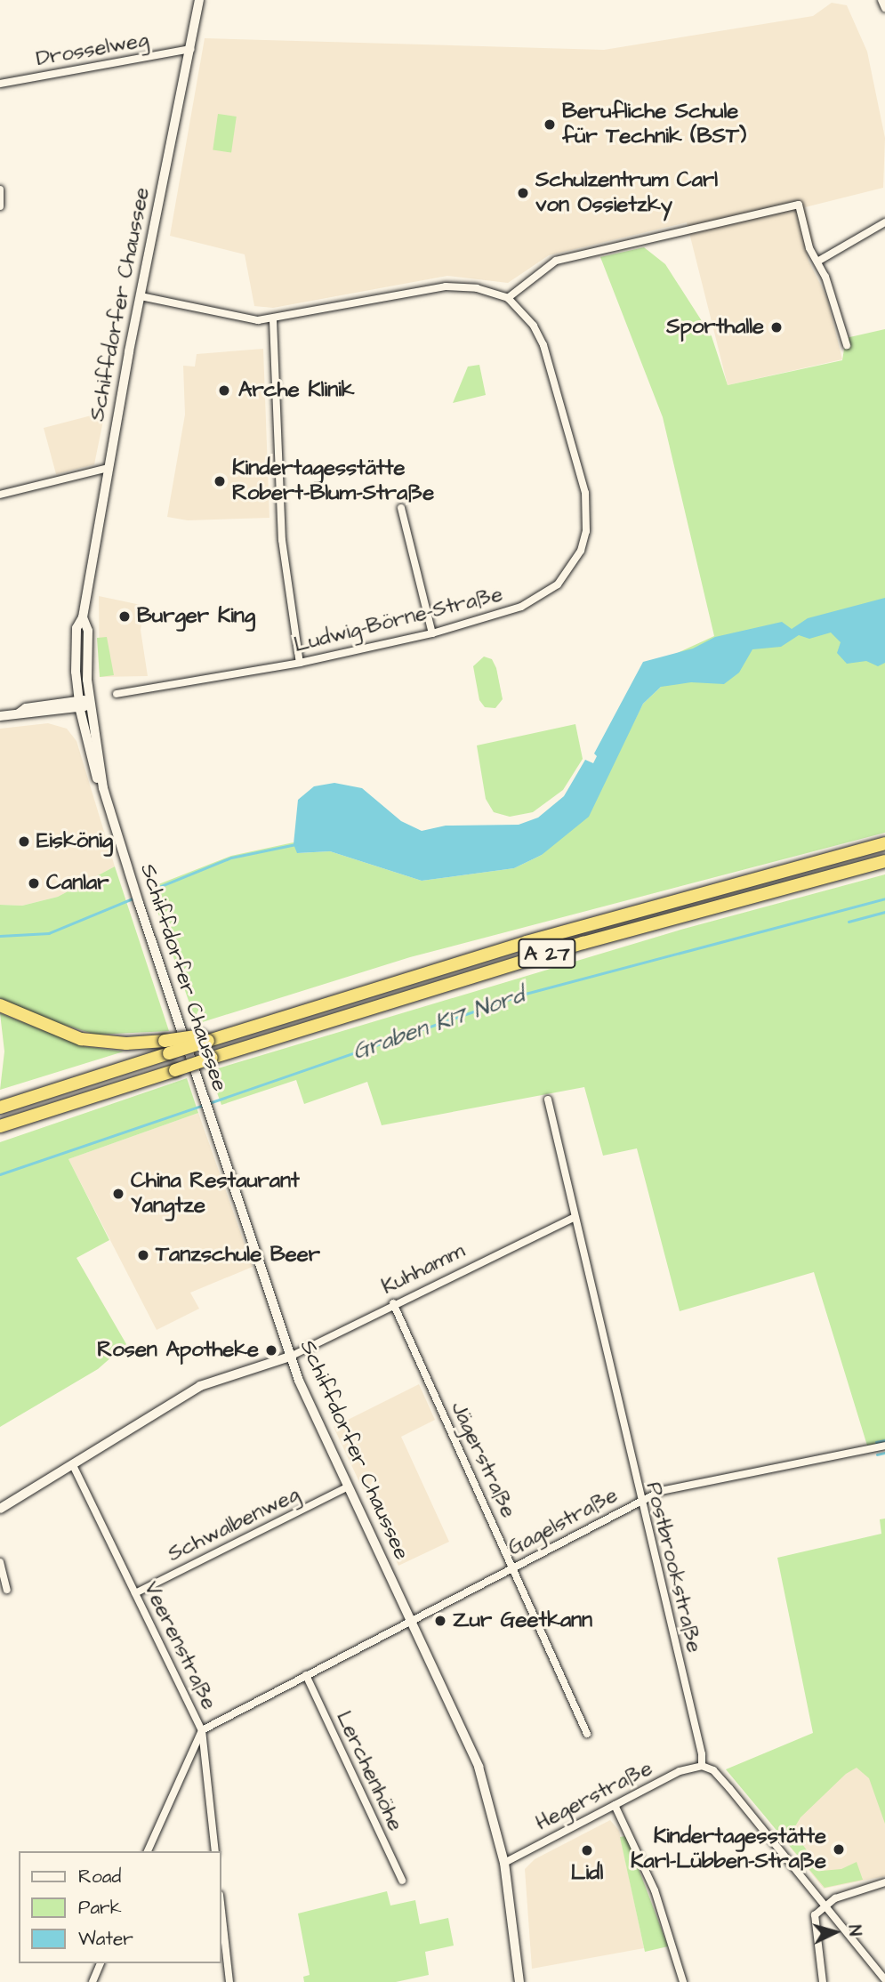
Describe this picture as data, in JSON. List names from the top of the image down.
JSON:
{
  "streets": {
    "highway": ["A 27"],
    "street": [
      "Drosselweg",
      "Schiffdorfer Chaussee",
      "Ludwig-Börne-Straße",
      "Kuhhamm",
      "Jägerstraße",
      "Gagelstraße",
      "Schwalbenweg",
      "Postbrookstraße",
      "Veerenstraße",
      "Lerchenhöhe",
      "Hegerstraße"
    ]
  },
  "crossings": [
    ["Drosselweg", "Schiffdorfer Chaussee"],
    ["Schiffdorfer Chaussee", "Kuhhamm"],
    ["Schiffdorfer Chaussee", "Gagelstraße"],
    ["Schiffdorfer Chaussee", "Schwalbenweg"],
    ["Schiffdorfer Chaussee", "Hegerstraße"],
    ["Kuhhamm", "Jägerstraße"],
    ["Kuhhamm", "Postbrookstraße"],
    ["Jägerstraße", "Gagelstraße"],
    ["Gagelstraße", "Postbrookstraße"],
    ["Gagelstraße", "Veerenstraße"],
    ["Gagelstraße", "Lerchenhöhe"],
    ["Schwalbenweg", "Veerenstraße"],
    ["Postbrookstraße", "Hegerstraße"]
  ],
  "water": ["Graben K17 Nord"],
  "places": [
    "Berufliche Schule für Technik (BST)",
    "Schulzentrum Carl von Ossietzky",
    "Sporthalle",
    "Arche Klinik",
    "Kindertagesstätte Robert-Blum-Straße",
    "Burger King",
    "Eiskönig",
    "Canlar",
    "China Restaurant Yangtze",
    "Tanzschule Beer",
    "Rosen Apotheke",
    "Zur Geetkann",
    "Kindertagesstätte Karl-Lübben-Straße",
    "Lidl"
  ],
  "legend": ["Road", "Park", "Water"],
  "north": "right"
}
